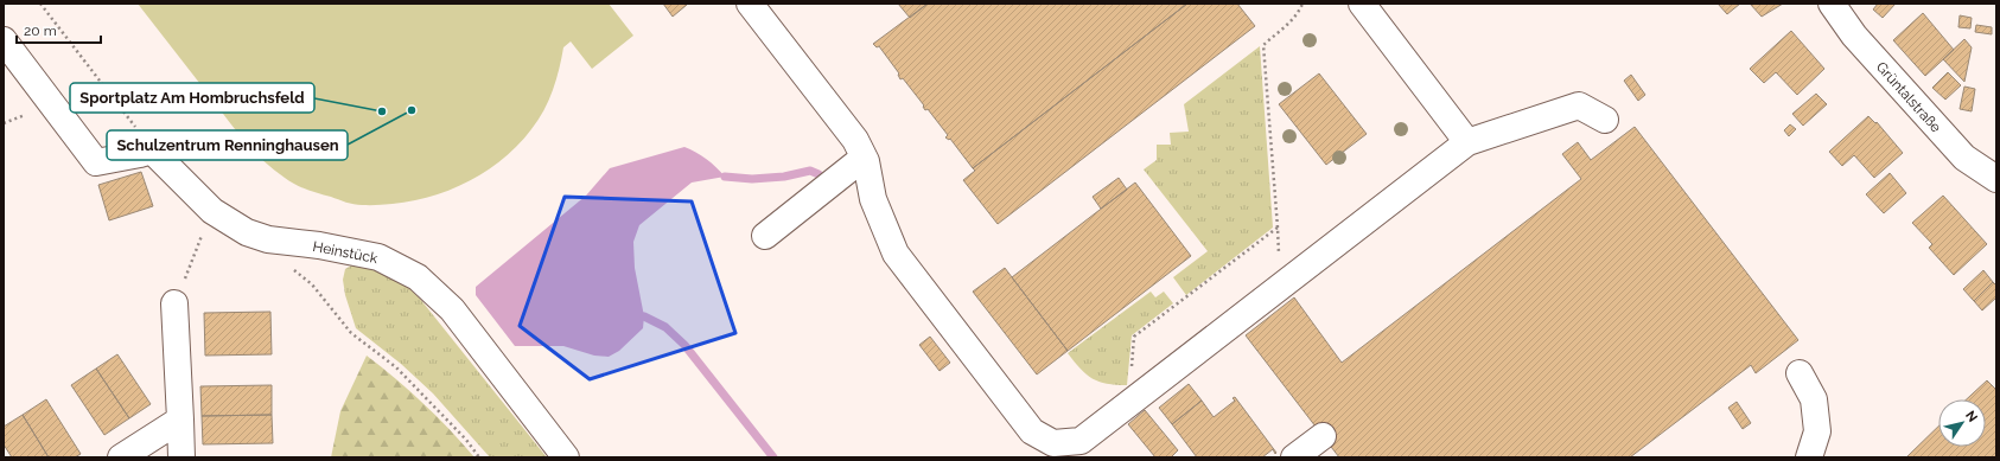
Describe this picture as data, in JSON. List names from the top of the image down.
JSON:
{
  "streets": {
    "street": ["Grüntalstraße", "Heinstück"]
  },
  "places": ["Schulzentrum Renninghausen", "Sportplatz Am Hombruchsfeld"],
  "scale_bar": "20 m",
  "north": "top right"
}
